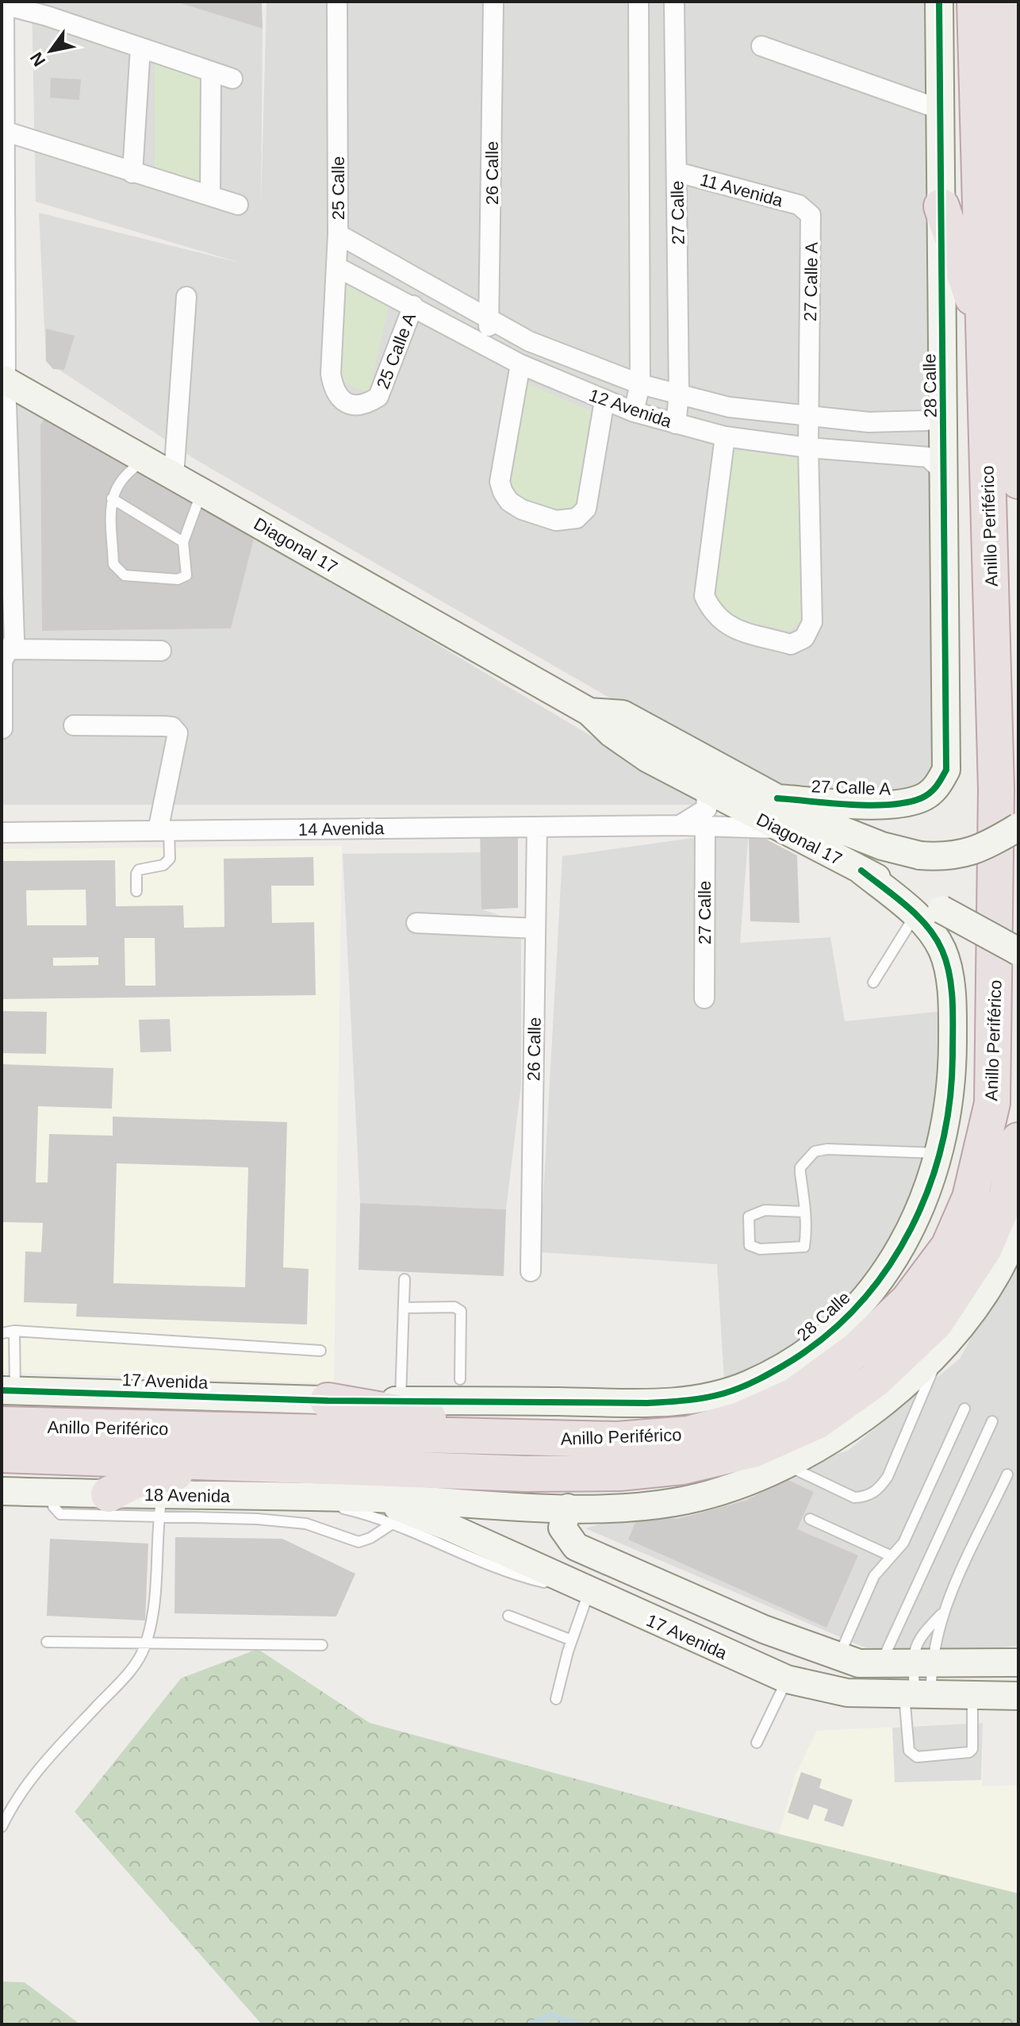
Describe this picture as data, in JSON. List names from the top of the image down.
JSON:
{
  "streets": {
    "highway": ["Anillo Periférico"],
    "street": [
      "26 Calle",
      "25 Calle",
      "11 Avenida",
      "27 Calle",
      "27 Calle A",
      "25 Calle A",
      "28 Calle",
      "12 Avenida",
      "Diagonal 17",
      "14 Avenida",
      "17 Avenida",
      "18 Avenida"
    ]
  },
  "crossings": [
    ["26 Calle", "12 Avenida"],
    ["26 Calle", "14 Avenida"],
    ["25 Calle", "25 Calle A"],
    ["25 Calle", "12 Avenida"],
    ["11 Avenida", "27 Calle"],
    ["11 Avenida", "27 Calle A"],
    ["27 Calle", "12 Avenida"],
    ["27 Calle", "14 Avenida"],
    ["27 Calle A", "28 Calle"],
    ["27 Calle A", "12 Avenida"],
    ["27 Calle A", "Diagonal 17"],
    ["25 Calle A", "12 Avenida"],
    ["28 Calle", "12 Avenida"],
    ["28 Calle", "Diagonal 17"],
    ["28 Calle", "17 Avenida"],
    ["Diagonal 17", "14 Avenida"],
    ["17 Avenida", "18 Avenida"]
  ],
  "north": "bottom left"
}
